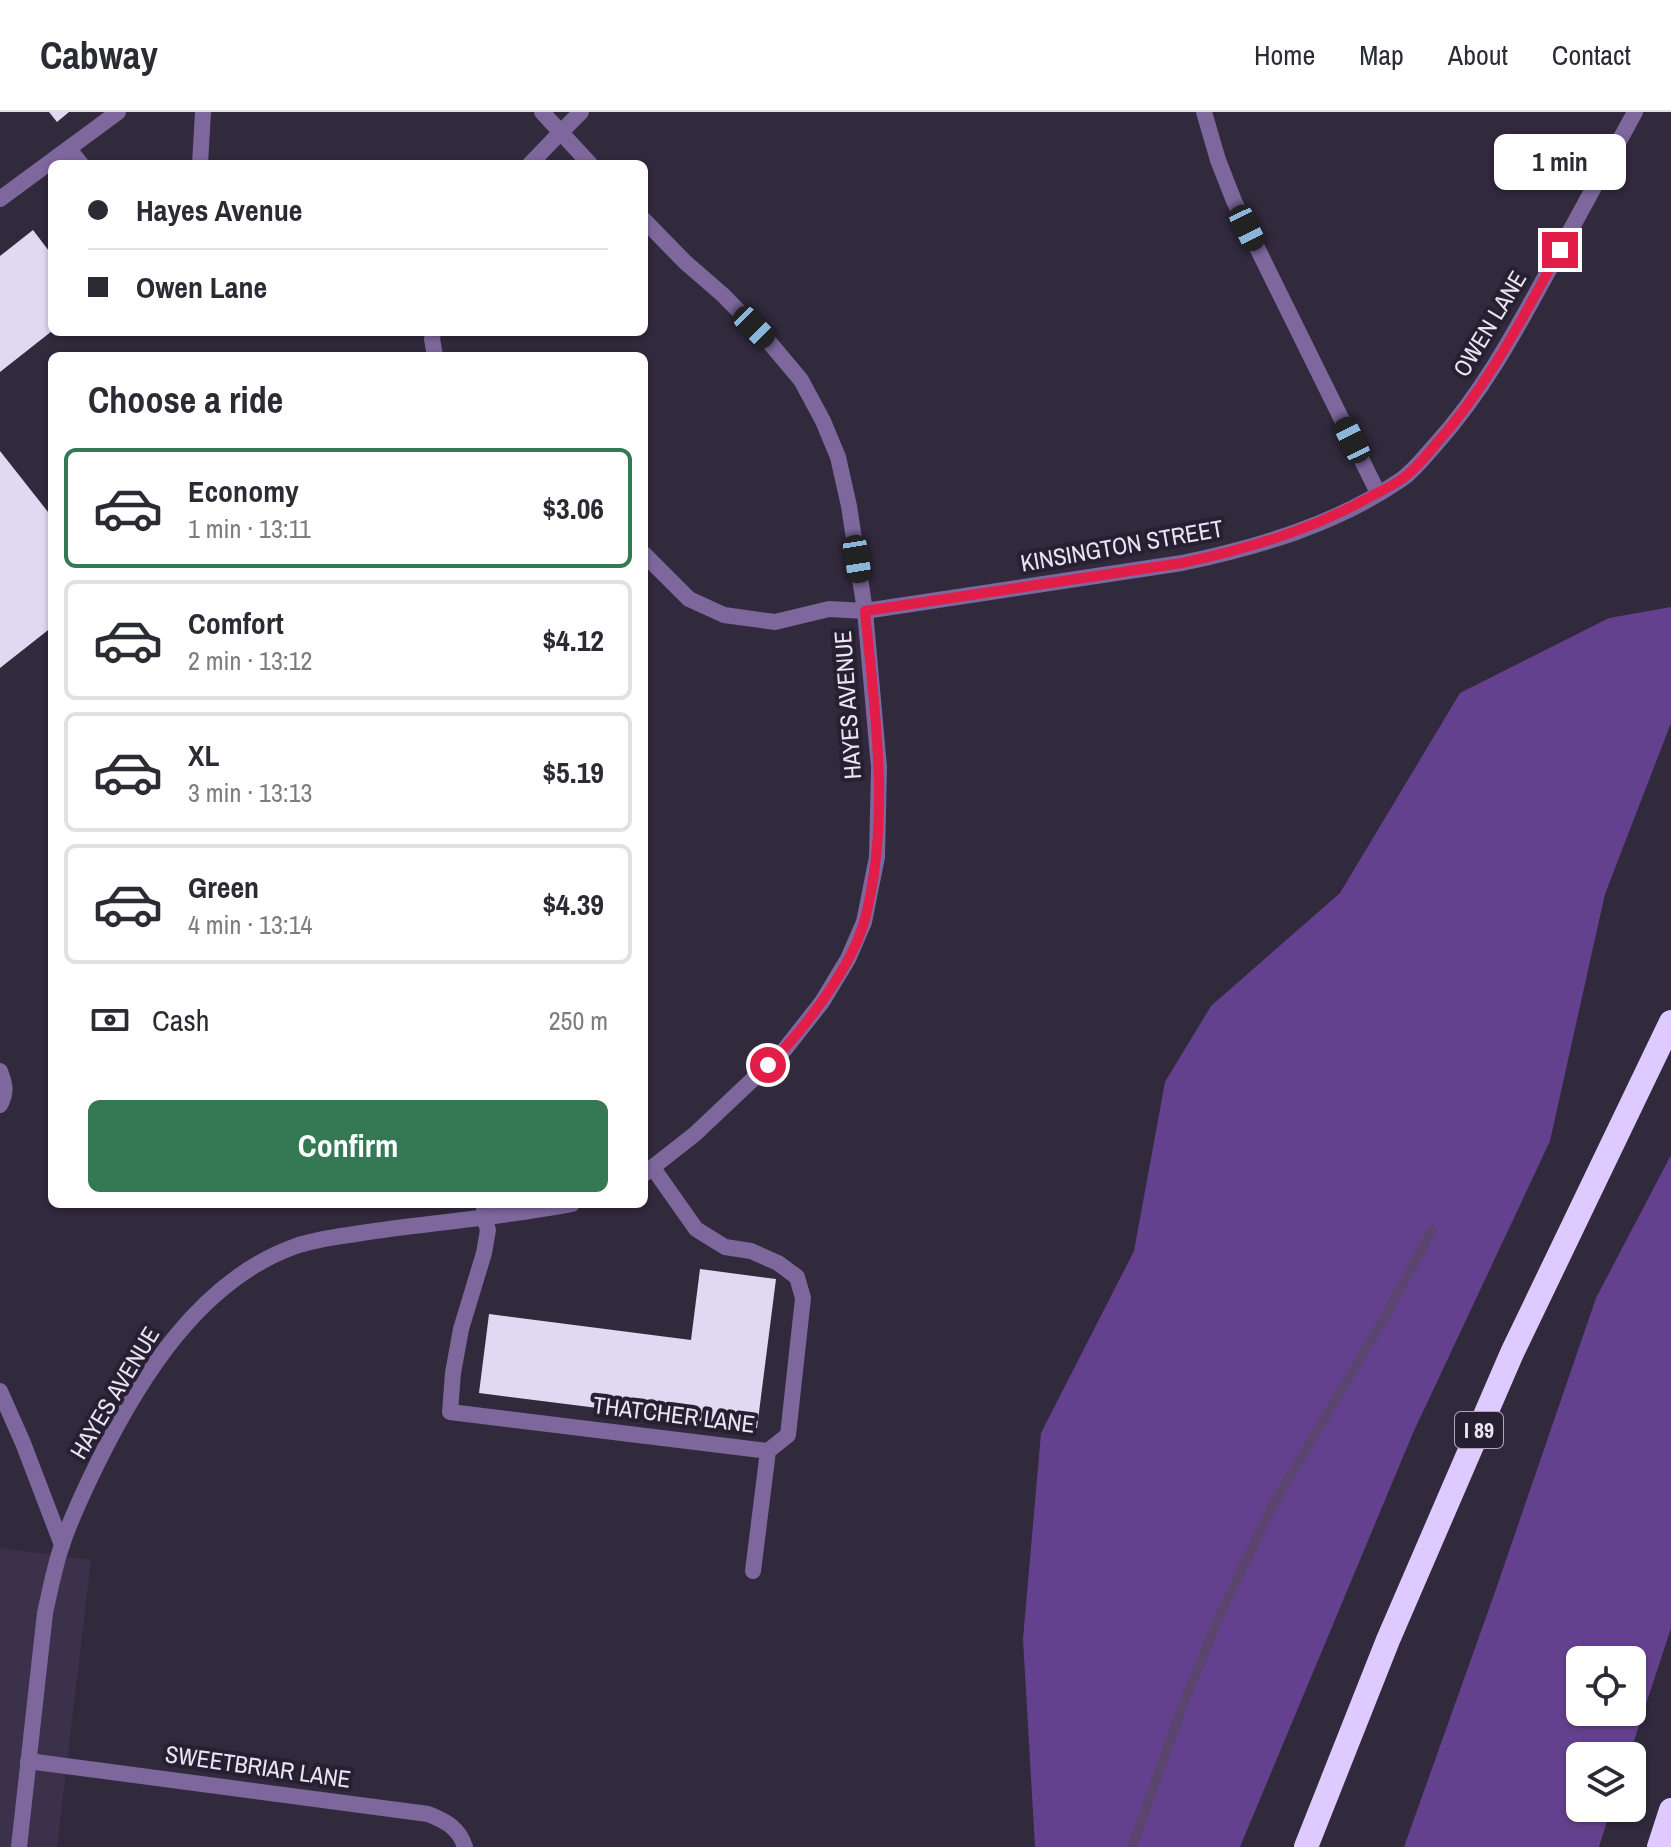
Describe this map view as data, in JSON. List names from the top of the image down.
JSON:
{
  "streets": {
    "highway": ["I 89"],
    "street": [
      "OWEN LANE",
      "KINSINGTON STREET",
      "HAYES AVENUE",
      "THATCHER LANE",
      "SWEETBRIAR LANE"
    ]
  },
  "crossings": [
    ["OWEN LANE", "KINSINGTON STREET"],
    ["KINSINGTON STREET", "HAYES AVENUE"],
    ["HAYES AVENUE", "THATCHER LANE"],
    ["HAYES AVENUE", "SWEETBRIAR LANE"]
  ],
  "page": {
    "header": "Cabway",
    "nav": [
      "Home",
      "Map",
      "About",
      "Contact"
    ],
    "bubble": "1 min",
    "banner": ["Hayes Avenue", "Owen Lane"],
    "heading": "Choose a ride",
    "list": [
      {
        "name": "Economy",
        "note": "1 min · 13:11",
        "value": "$3.06"
      },
      {
        "name": "Comfort",
        "note": "2 min · 13:12",
        "value": "$4.12"
      },
      {
        "name": "XL",
        "note": "3 min · 13:13",
        "value": "$5.19"
      },
      {
        "name": "Green",
        "note": "4 min · 13:14",
        "value": "$4.39"
      }
    ],
    "pay": ["Cash", "250 m"],
    "buttons": "Confirm"
  }
}
